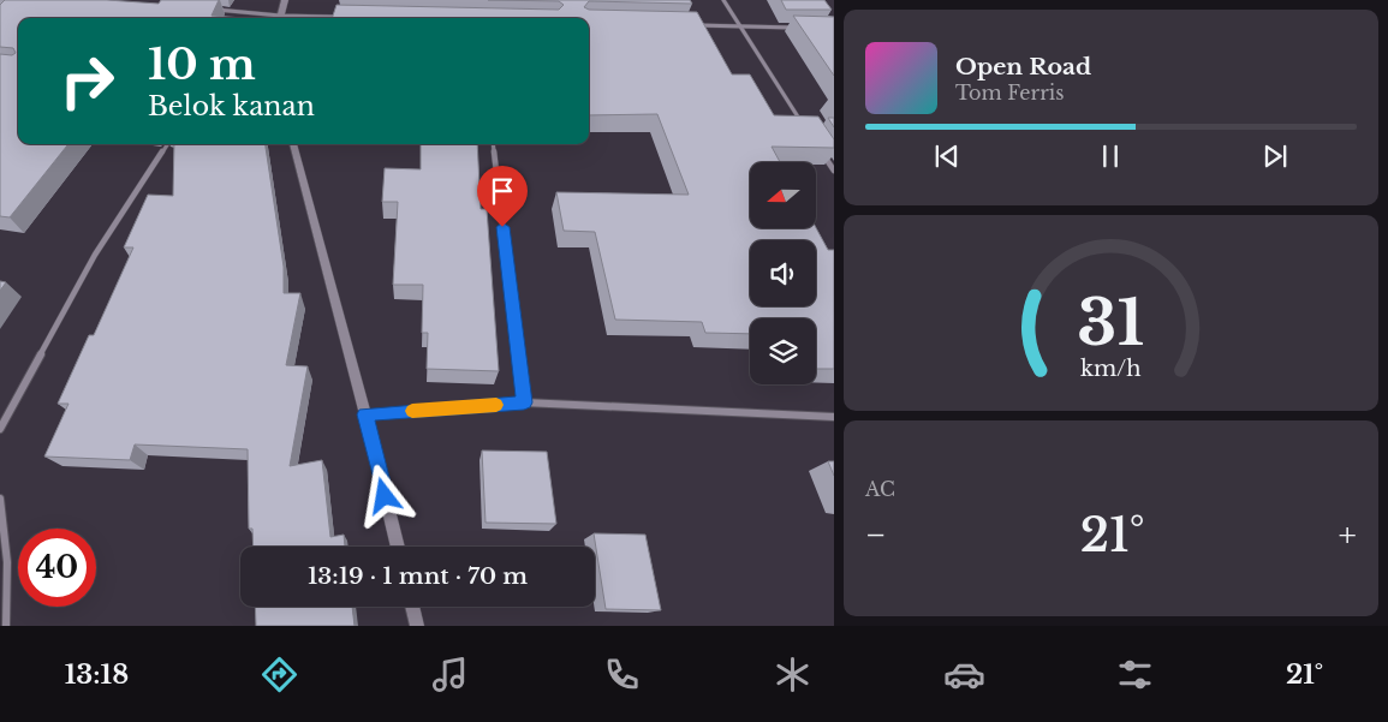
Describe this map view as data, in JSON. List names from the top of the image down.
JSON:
{
  "north": "left",
  "page": {
    "turn": ["10 m", "Belok kanan"],
    "song": ["Open Road", "Tom Ferris"],
    "tile": "AC",
    "heat": ["−", "21°", "+"],
    "limit": "40",
    "trip": "13:19 · 1 mnt · 70 m",
    "tabs": ["13:18", "21°"],
    "gauge": ["31", "km/h"]
  }
}
